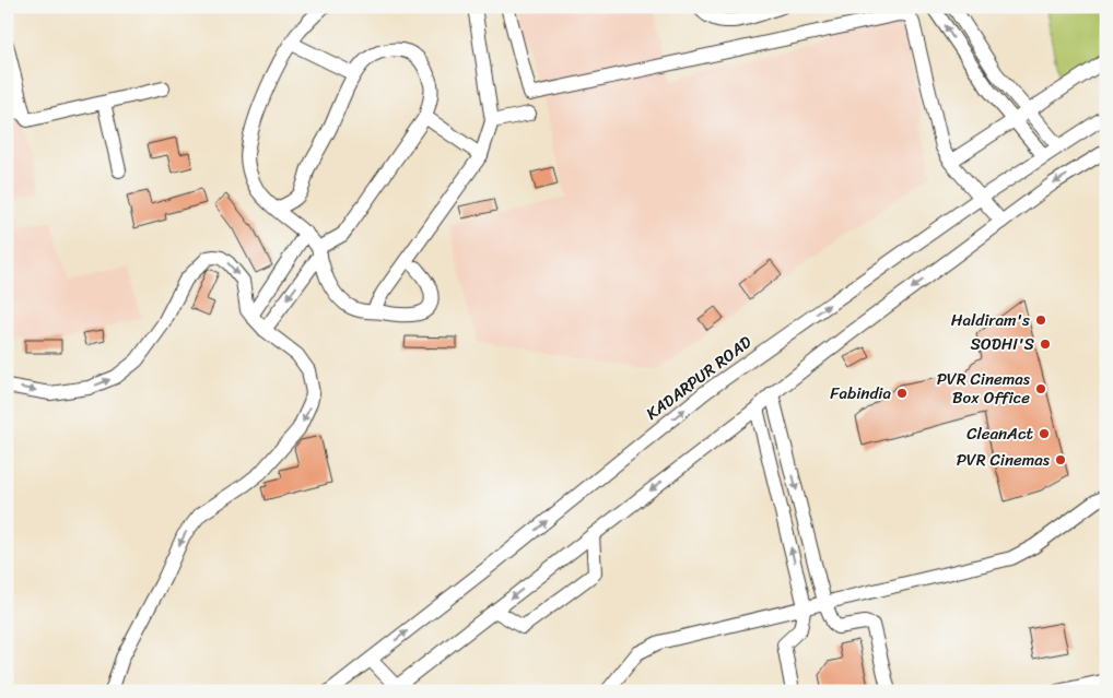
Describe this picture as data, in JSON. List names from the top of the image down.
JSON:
{
  "streets": {
    "street": ["KADARPUR ROAD"]
  },
  "places": [
    "Haldiram's",
    "SODHI'S",
    "PVR Cinemas Box Office",
    "Fabindia",
    "CleanAct",
    "PVR Cinemas"
  ]
}
